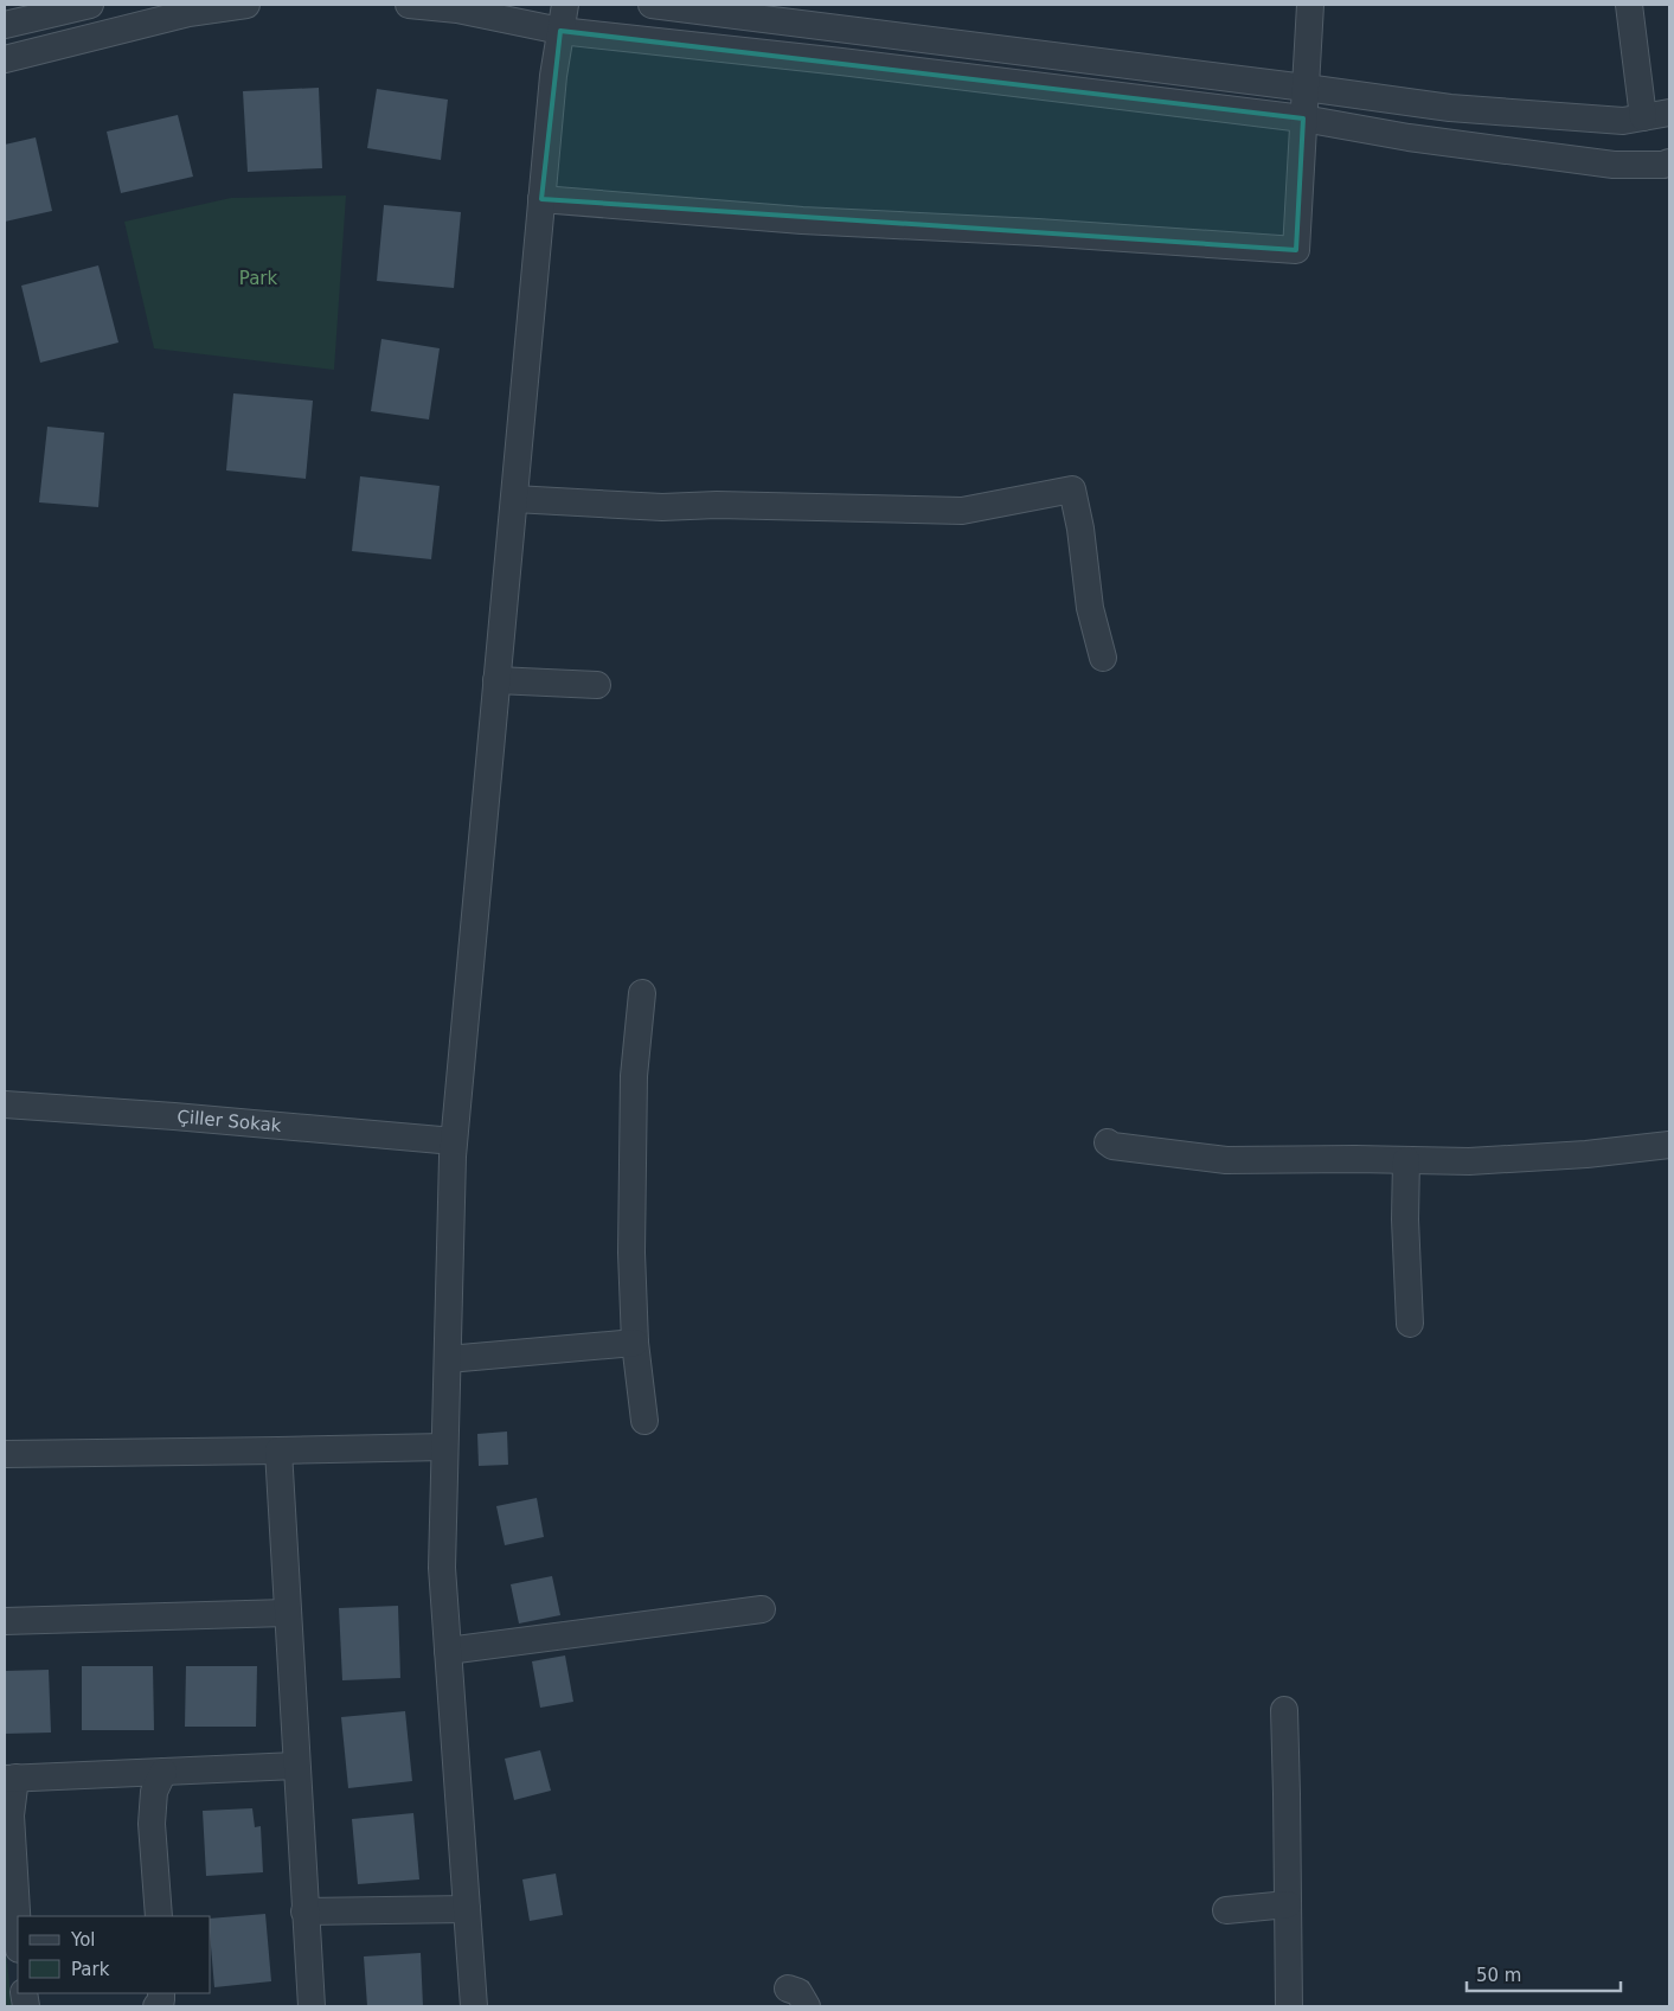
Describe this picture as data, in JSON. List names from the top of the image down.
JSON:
{
  "streets": {
    "street": ["Çiller Sokak"]
  },
  "parks": ["Park"],
  "legend": ["Yol", "Park"],
  "scale_bar": "50 m"
}
